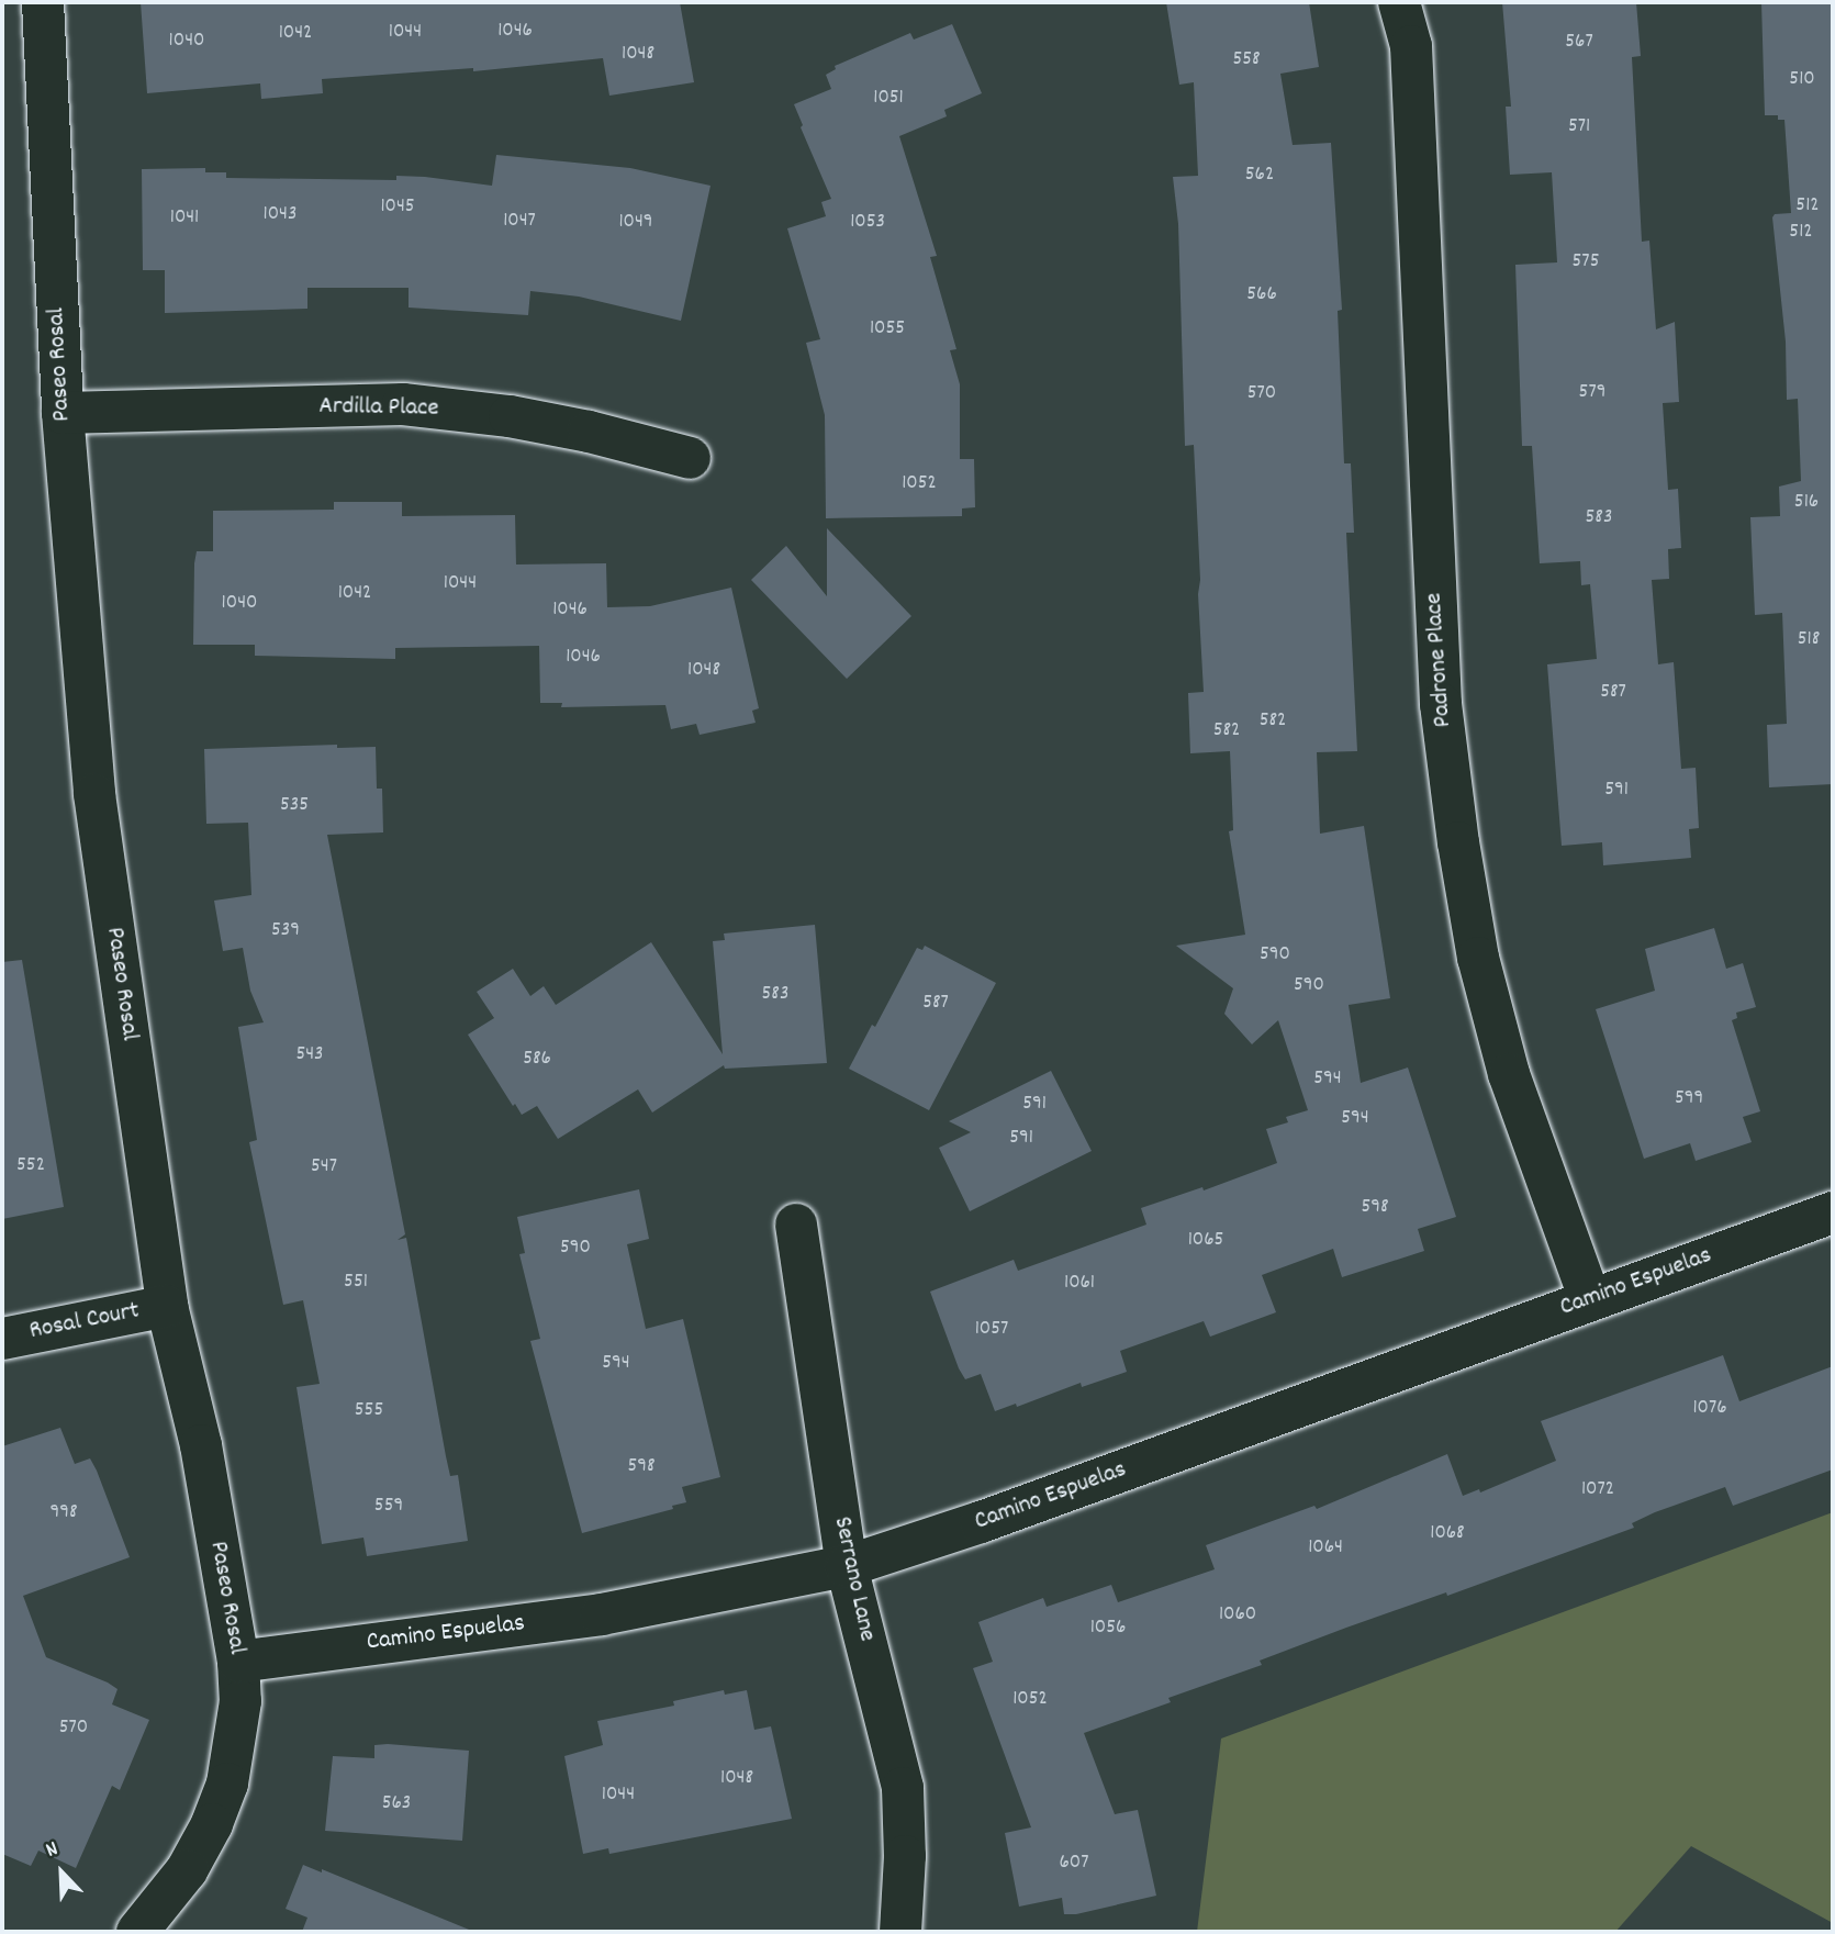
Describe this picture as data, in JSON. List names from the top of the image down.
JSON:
{
  "streets": {
    "street": [
      "Paseo Rosal",
      "Ardilla Place",
      "Padrone Place",
      "Camino Espuelas",
      "Rosal Court",
      "Serrano Lane"
    ]
  },
  "crossings": [
    ["Paseo Rosal", "Ardilla Place"],
    ["Paseo Rosal", "Camino Espuelas"],
    ["Paseo Rosal", "Rosal Court"],
    ["Padrone Place", "Camino Espuelas"],
    ["Camino Espuelas", "Serrano Lane"]
  ],
  "house_numbers": [
    "1046",
    "1044",
    "1042",
    "1040",
    "567",
    "1048",
    "558",
    "510",
    "1051",
    "571",
    "562",
    "512",
    "1045",
    "1043",
    "1041",
    "1047",
    "1049",
    "1053",
    "512",
    "575",
    "566",
    "1055",
    "579",
    "570",
    "1052",
    "516",
    "583",
    "1044",
    "1042",
    "1040",
    "1046",
    "518",
    "1046",
    "1048",
    "587",
    "582",
    "582",
    "591",
    "535",
    "539",
    "590",
    "590",
    "583",
    "587",
    "543",
    "586",
    "594",
    "599",
    "591",
    "594",
    "591",
    "552",
    "547",
    "598",
    "1065",
    "590",
    "551",
    "1061",
    "1057",
    "594",
    "1076",
    "555",
    "598",
    "1072",
    "559",
    "998",
    "1068",
    "1064",
    "1060",
    "1056",
    "1052",
    "570",
    "1048",
    "1044",
    "563",
    "607"
  ],
  "north": "top left"
}
